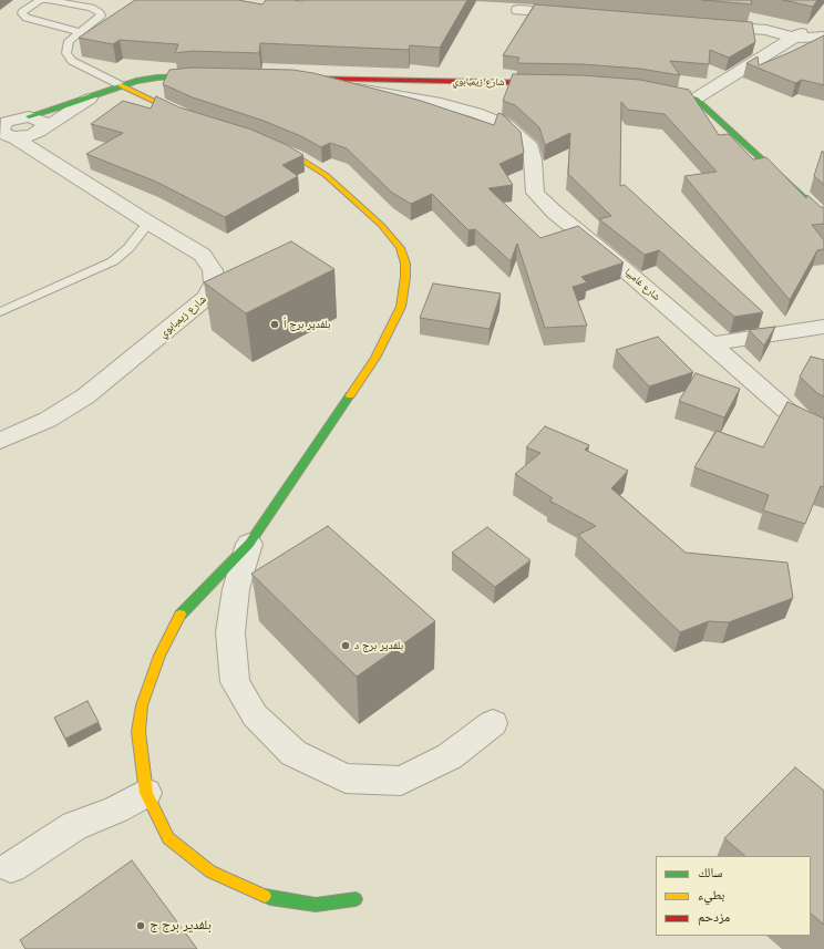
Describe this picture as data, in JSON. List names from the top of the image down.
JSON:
{
  "streets": {
    "street": ["شارع زيمبابوي", "شارع غامبيا"]
  },
  "crossings": [
    ["شارع زيمبابوي", "شارع غامبيا"]
  ],
  "places": ["بلفدير برج أ", "بلفدير برج د", "بلفدير برج ج"],
  "legend": ["سالك", "بطيء", "مزدحم"]
}
